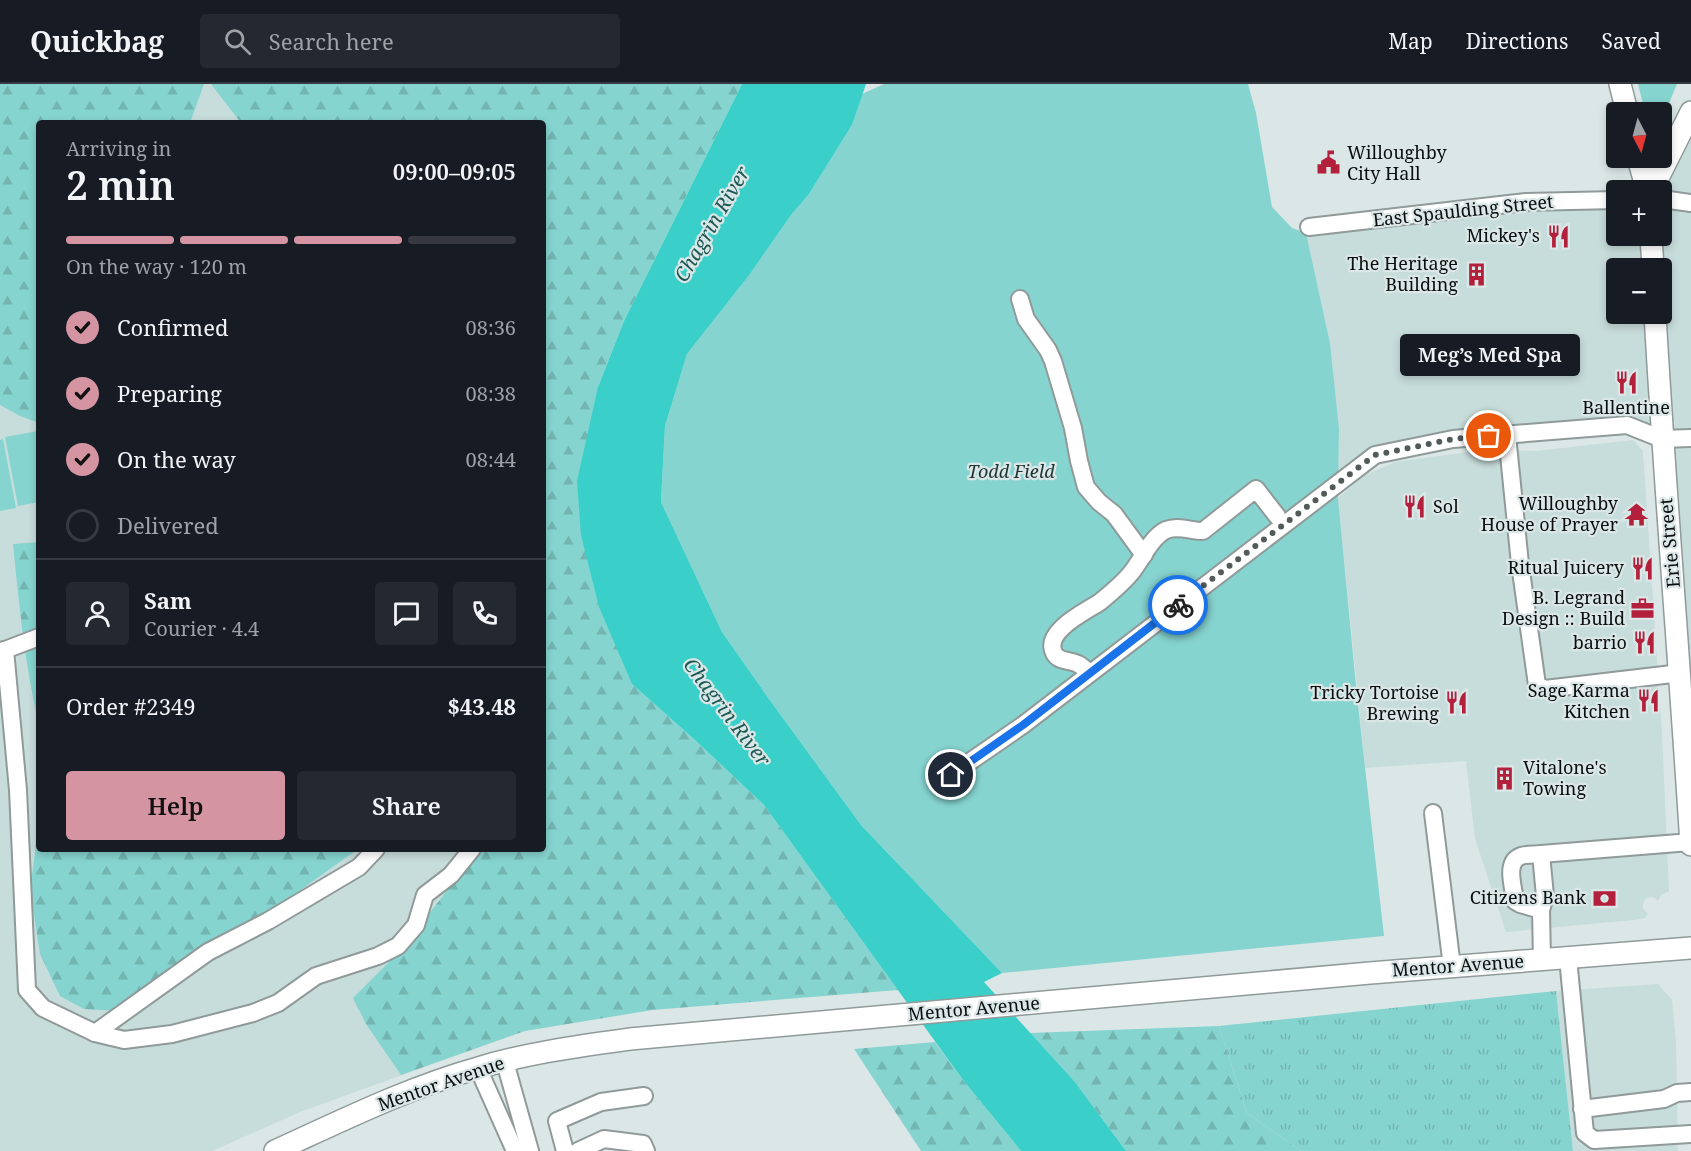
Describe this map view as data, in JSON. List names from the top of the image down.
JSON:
{
  "streets": {
    "main road": ["Erie Street", "Mentor Avenue"],
    "street": ["East Spaulding Street"]
  },
  "water": ["Chagrin River"],
  "parks": ["Todd Field"],
  "places": {
    "public building": ["Willoughby City Hall"],
    "restaurant": [
      "Mickey's",
      "Ballentine",
      "Sol",
      "Ritual Juicery",
      "barrio",
      "Sage Karma Kitchen",
      "Tricky Tortoise Brewing"
    ],
    "building": ["The Heritage Building", "Vitalone's Towing"],
    "other": ["Meg’s Med Spa"],
    "temple": ["Willoughby House of Prayer"],
    "office": ["B. Legrand Design :: Build"],
    "bank": ["Citizens Bank"]
  },
  "north": "bottom",
  "page": {
    "header": "Quickbag",
    "search": "Search here",
    "nav": ["Map", "Directions", "Saved"],
    "map_buttons": ["+", "−"],
    "heading": ["2 min", "Arriving in", "09:00–09:05"],
    "panel": [
      "Sam",
      "Courier · 4.4",
      "Order #2349",
      "$43.48"
    ],
    "bar": "On the way · 120 m",
    "list": [
      ["Confirmed", "08:36"],
      ["Preparing", "08:38"],
      ["On the way", "08:44"],
      "Delivered"
    ],
    "bubble": "Meg’s Med Spa",
    "buttons": ["Help", "Share"]
  }
}
